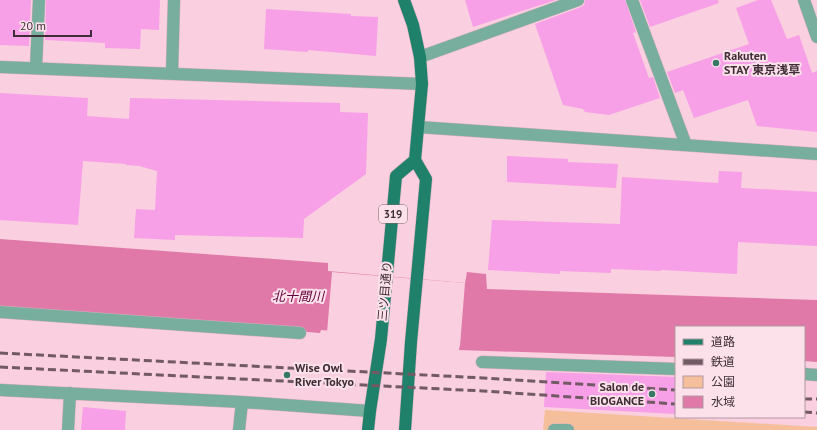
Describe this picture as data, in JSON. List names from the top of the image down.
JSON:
{
  "streets": {
    "main road": ["319", "三ツ目通り"]
  },
  "crossings": [
    ["319", "三ツ目通り"]
  ],
  "water": ["北十間川"],
  "places": ["Rakuten STAY 東京浅草", "Wise Owl River Tokyo", "Salon de BIOGANCE"],
  "legend": [
    "道路",
    "鉄道",
    "公園",
    "水域"
  ],
  "scale_bar": "20 m"
}
